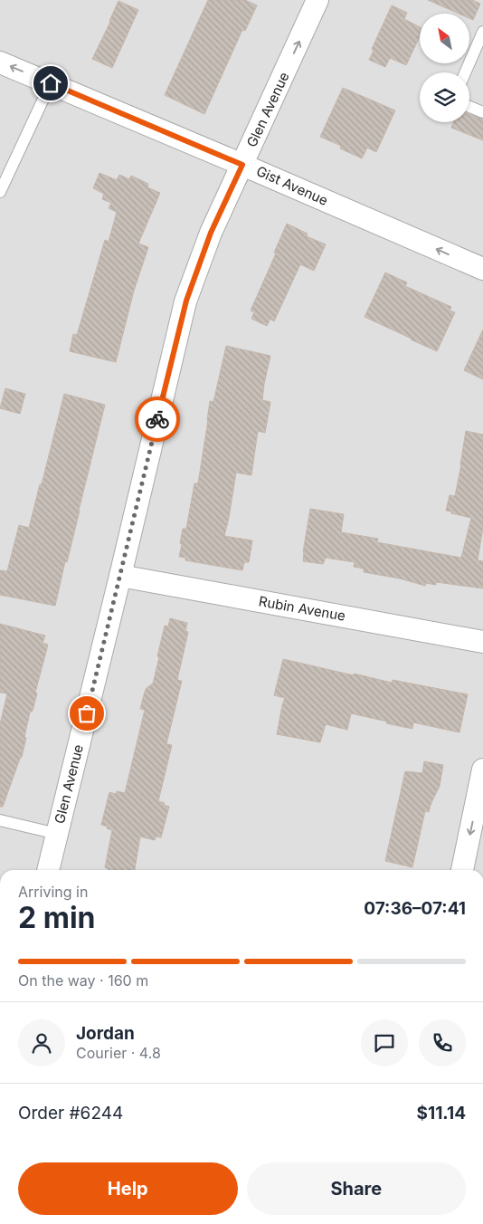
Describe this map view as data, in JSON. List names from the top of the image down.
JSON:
{
  "streets": {
    "street": ["Glen Avenue", "Gist Avenue", "Rubin Avenue"]
  },
  "crossings": [
    ["Glen Avenue", "Gist Avenue"],
    ["Glen Avenue", "Rubin Avenue"]
  ],
  "one_way": ["Gist Avenue"],
  "north": "top left",
  "page": {
    "heading": ["2 min", "Arriving in", "07:36–07:41"],
    "panel": [
      "Jordan",
      "Courier · 4.8",
      "Order #6244",
      "$11.14"
    ],
    "bar": "On the way · 160 m",
    "buttons": ["Help", "Share"]
  }
}
